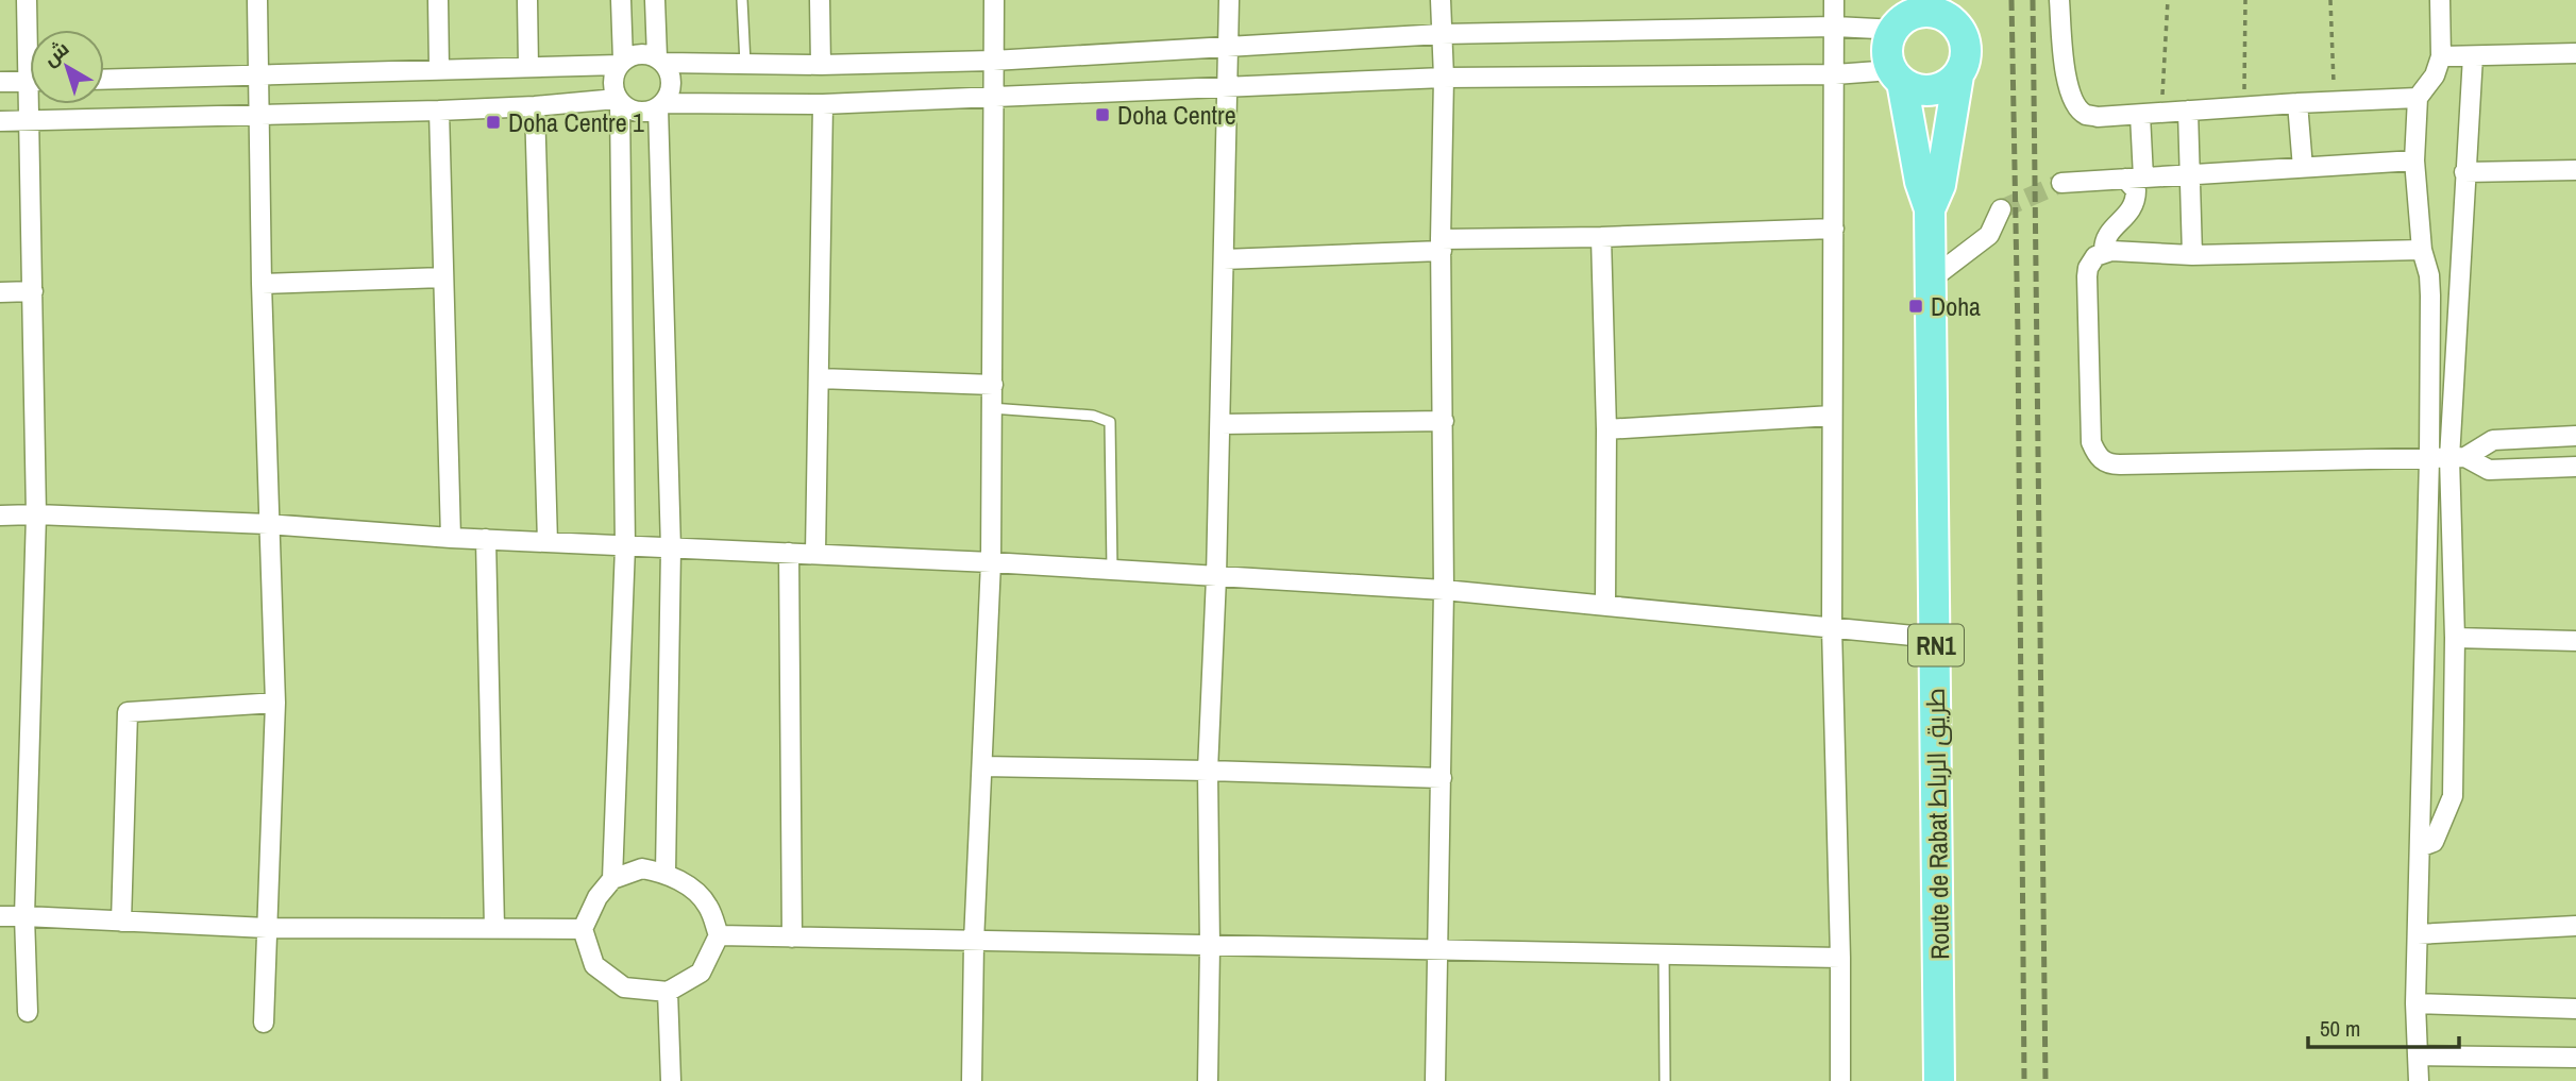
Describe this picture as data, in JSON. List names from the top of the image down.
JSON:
{
  "streets": {
    "main road": ["RN1", "Route de Rabat طريق الرباط"]
  },
  "crossings": [
    ["RN1", "Route de Rabat طريق الرباط"]
  ],
  "places": {
    "transit": ["Doha Centre", "Doha Centre 1", "Doha"]
  },
  "scale_bar": "50 m",
  "north": "top left"
}
